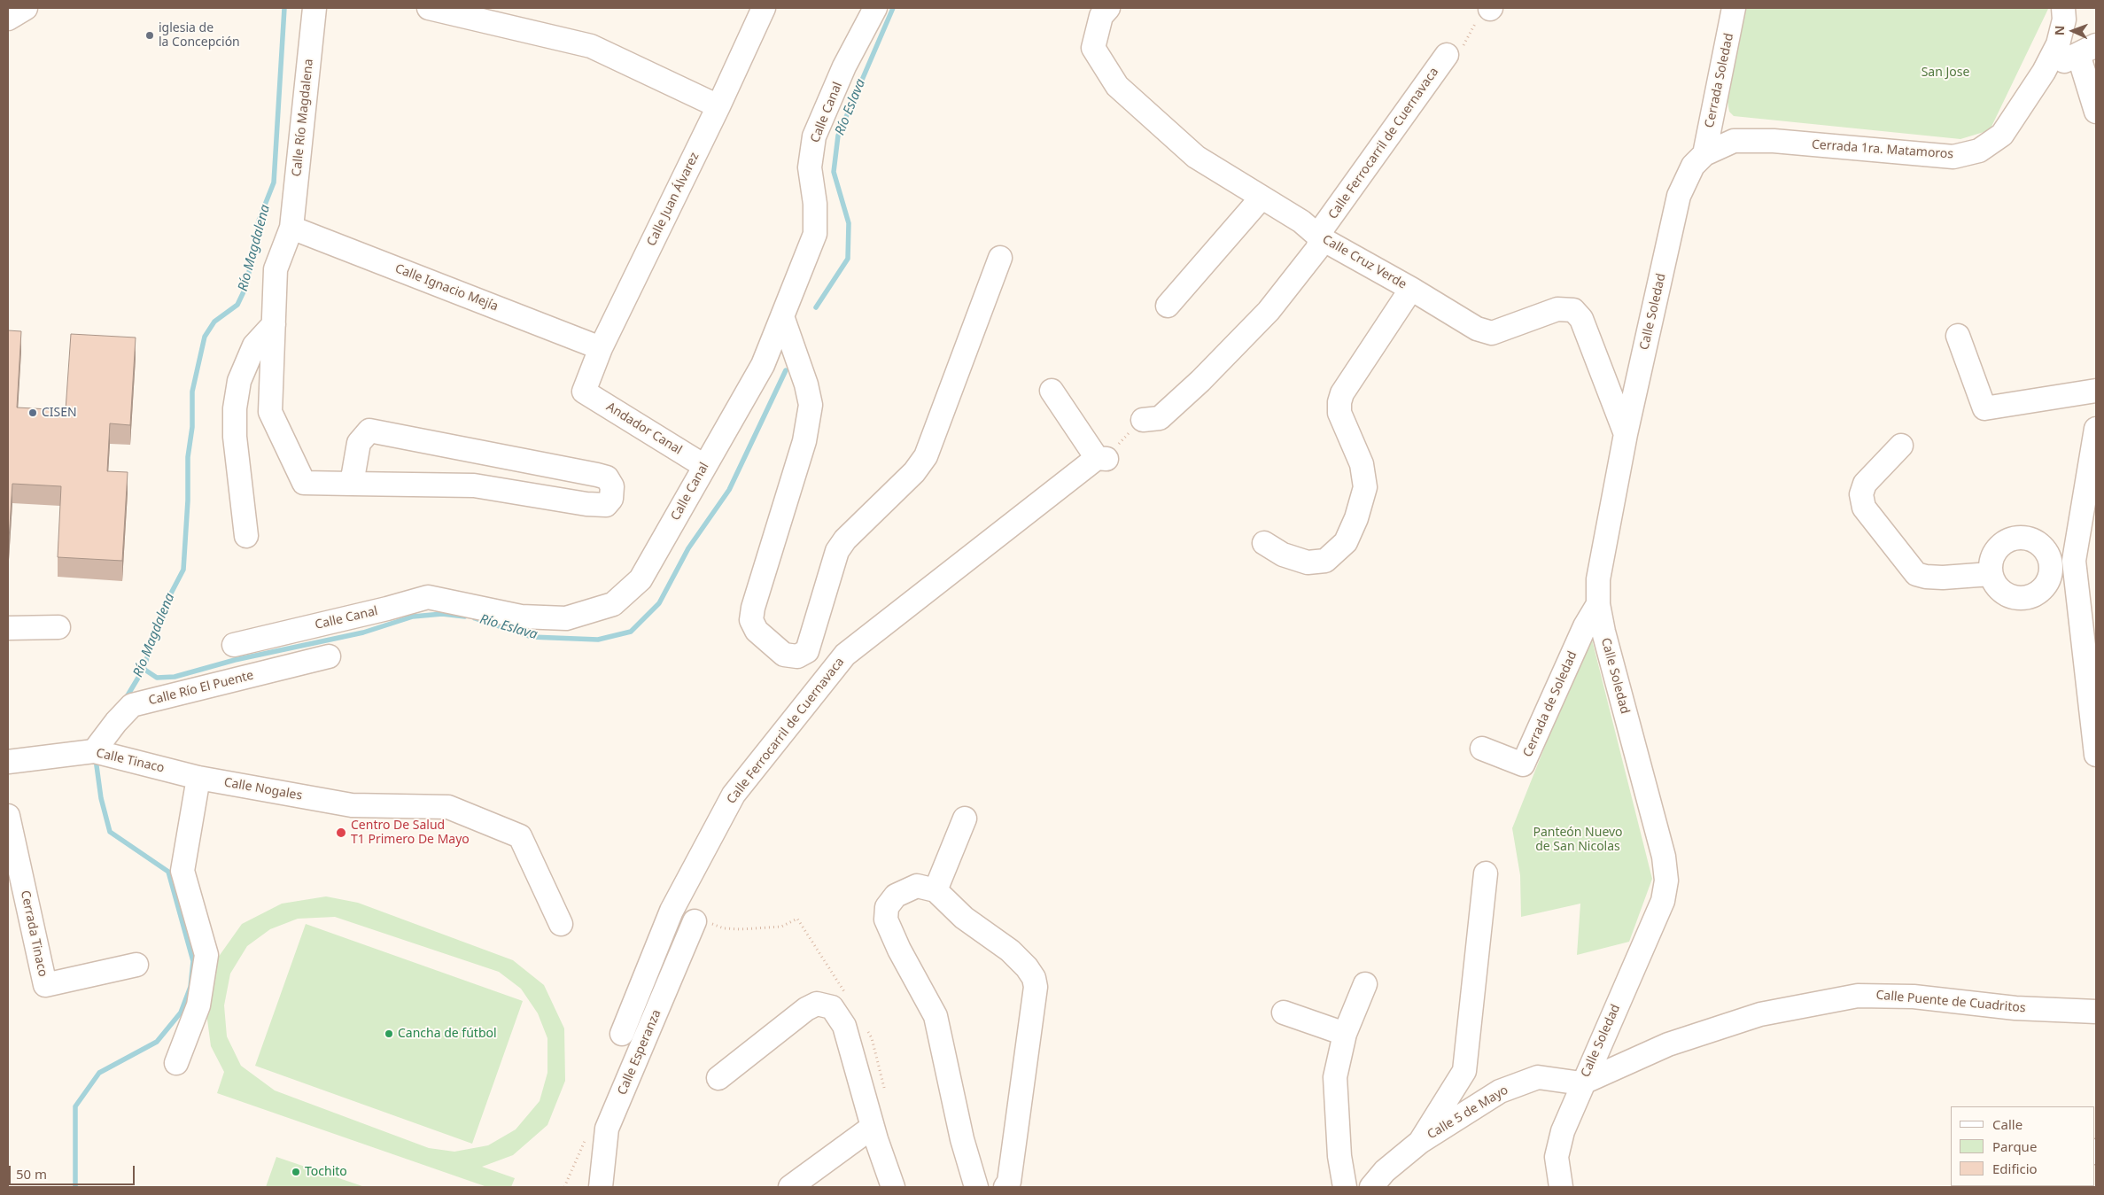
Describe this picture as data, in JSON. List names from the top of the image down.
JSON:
{
  "streets": {
    "street": [
      "Cerrada Soledad",
      "Calle Canal",
      "Calle Río Magdalena",
      "Calle Ferrocarril de Cuernavaca",
      "Cerrada 1ra. Matamoros",
      "Calle Juan Álvarez",
      "Calle Cruz Verde",
      "Calle Ignacio Mejía",
      "Calle Soledad",
      "Andador Canal",
      "Calle Río El Puente",
      "Cerrada de Soledad",
      "Calle Tinaco",
      "Calle Nogales",
      "Cerrada Tinaco",
      "Calle Puente de Cuadritos",
      "Calle Esperanza",
      "Calle 5 de Mayo"
    ]
  },
  "crossings": [
    ["Cerrada Soledad", "Cerrada 1ra. Matamoros"],
    ["Cerrada Soledad", "Calle Soledad"],
    ["Calle Canal", "Andador Canal"],
    ["Calle Río Magdalena", "Calle Ignacio Mejía"],
    ["Calle Ferrocarril de Cuernavaca", "Calle Cruz Verde"],
    ["Cerrada 1ra. Matamoros", "Calle Soledad"],
    ["Calle Juan Álvarez", "Calle Ignacio Mejía"],
    ["Calle Juan Álvarez", "Andador Canal"],
    ["Calle Cruz Verde", "Calle Soledad"],
    ["Calle Soledad", "Cerrada de Soledad"],
    ["Calle Soledad", "Calle Puente de Cuadritos"],
    ["Calle Soledad", "Calle 5 de Mayo"],
    ["Calle Río El Puente", "Calle Tinaco"],
    ["Calle Tinaco", "Calle Nogales"],
    ["Calle Puente de Cuadritos", "Calle 5 de Mayo"]
  ],
  "water": ["Río Eslava", "Río Magdalena"],
  "parks": ["San Jose", "Panteón Nuevo de San Nicolas"],
  "places": [
    "iglesia de la Concepción",
    "CISEN",
    "Centro De Salud T1 Primero De Mayo",
    "Cancha de fútbol",
    "Tochito"
  ],
  "legend": ["Calle", "Parque", "Edificio"],
  "scale_bar": "50 m",
  "north": "left"
}
